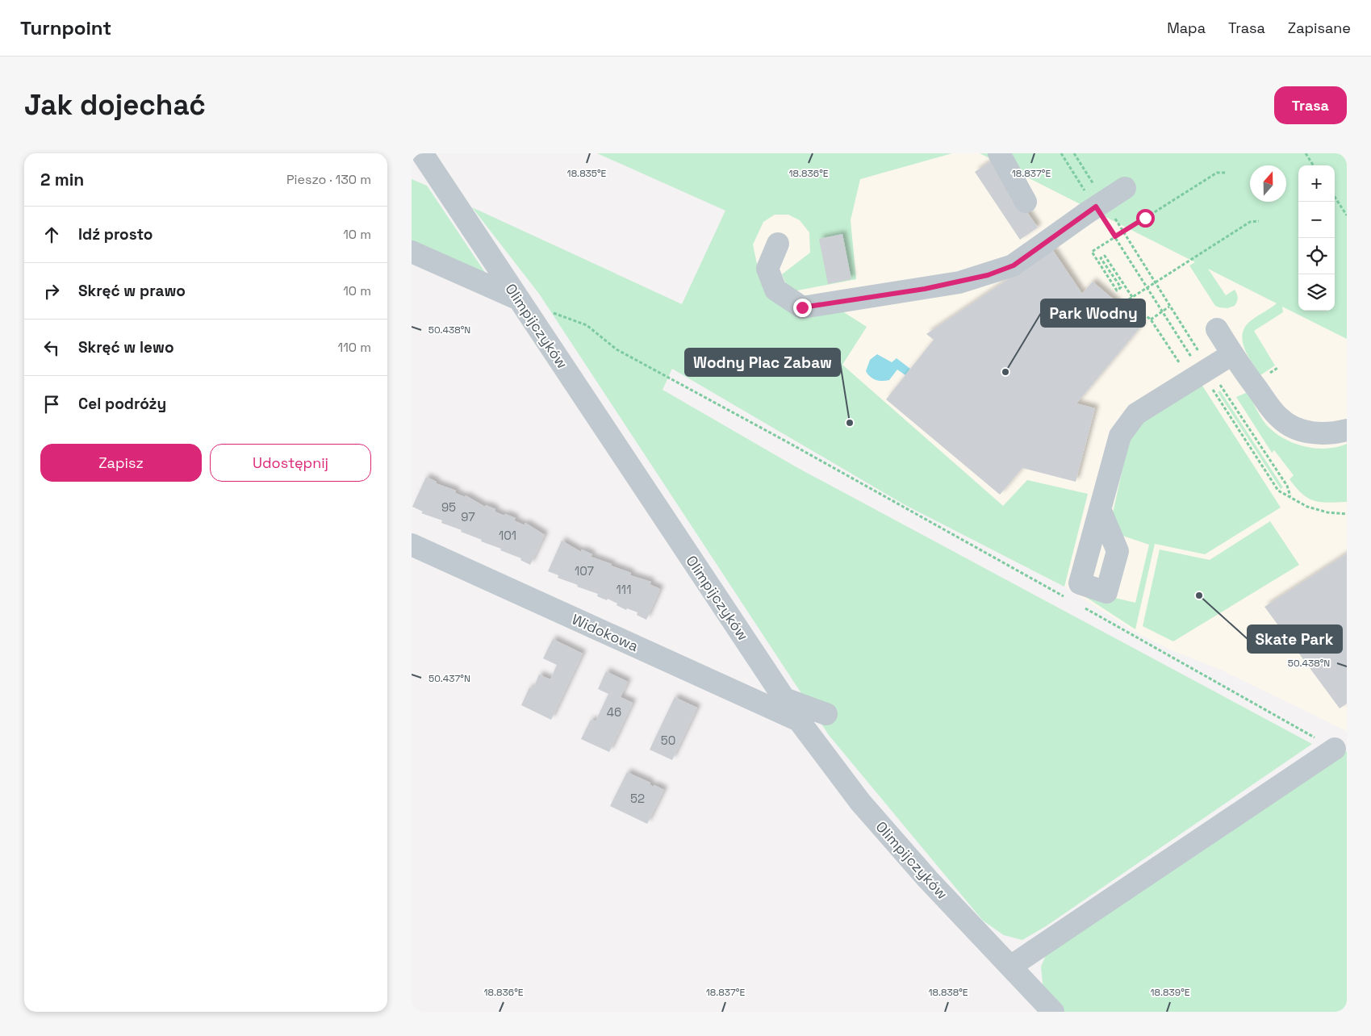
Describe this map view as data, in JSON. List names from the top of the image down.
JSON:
{
  "streets": {
    "street": ["Olimpijczyków", "Widokowa"]
  },
  "crossings": [
    ["Olimpijczyków", "Widokowa"]
  ],
  "places": ["Park Wodny", "Wodny Plac Zabaw", "Skate Park"],
  "house_numbers": [
    "95",
    "97",
    "101",
    "107",
    "111",
    "46",
    "50",
    "52"
  ],
  "north": "top",
  "page": {
    "header": "Turnpoint",
    "nav": ["Mapa", "Trasa", "Zapisane"],
    "buttons": [
      "Trasa",
      ["Zapisz", "Udostępnij"]
    ],
    "title": "Jak dojechać",
    "heading": ["2 min", "Pieszo · 130 m"],
    "map_buttons": ["+", "−"],
    "list": [
      ["Idź prosto", "10 m"],
      ["Skręć w prawo", "10 m"],
      ["Skręć w lewo", "110 m"],
      "Cel podróży"
    ]
  },
  "coordinates": [
    "18.835°E",
    "18.836°E",
    "18.837°E",
    "50.438°N",
    "50.437°N",
    "18.838°E",
    "18.839°E"
  ]
}
